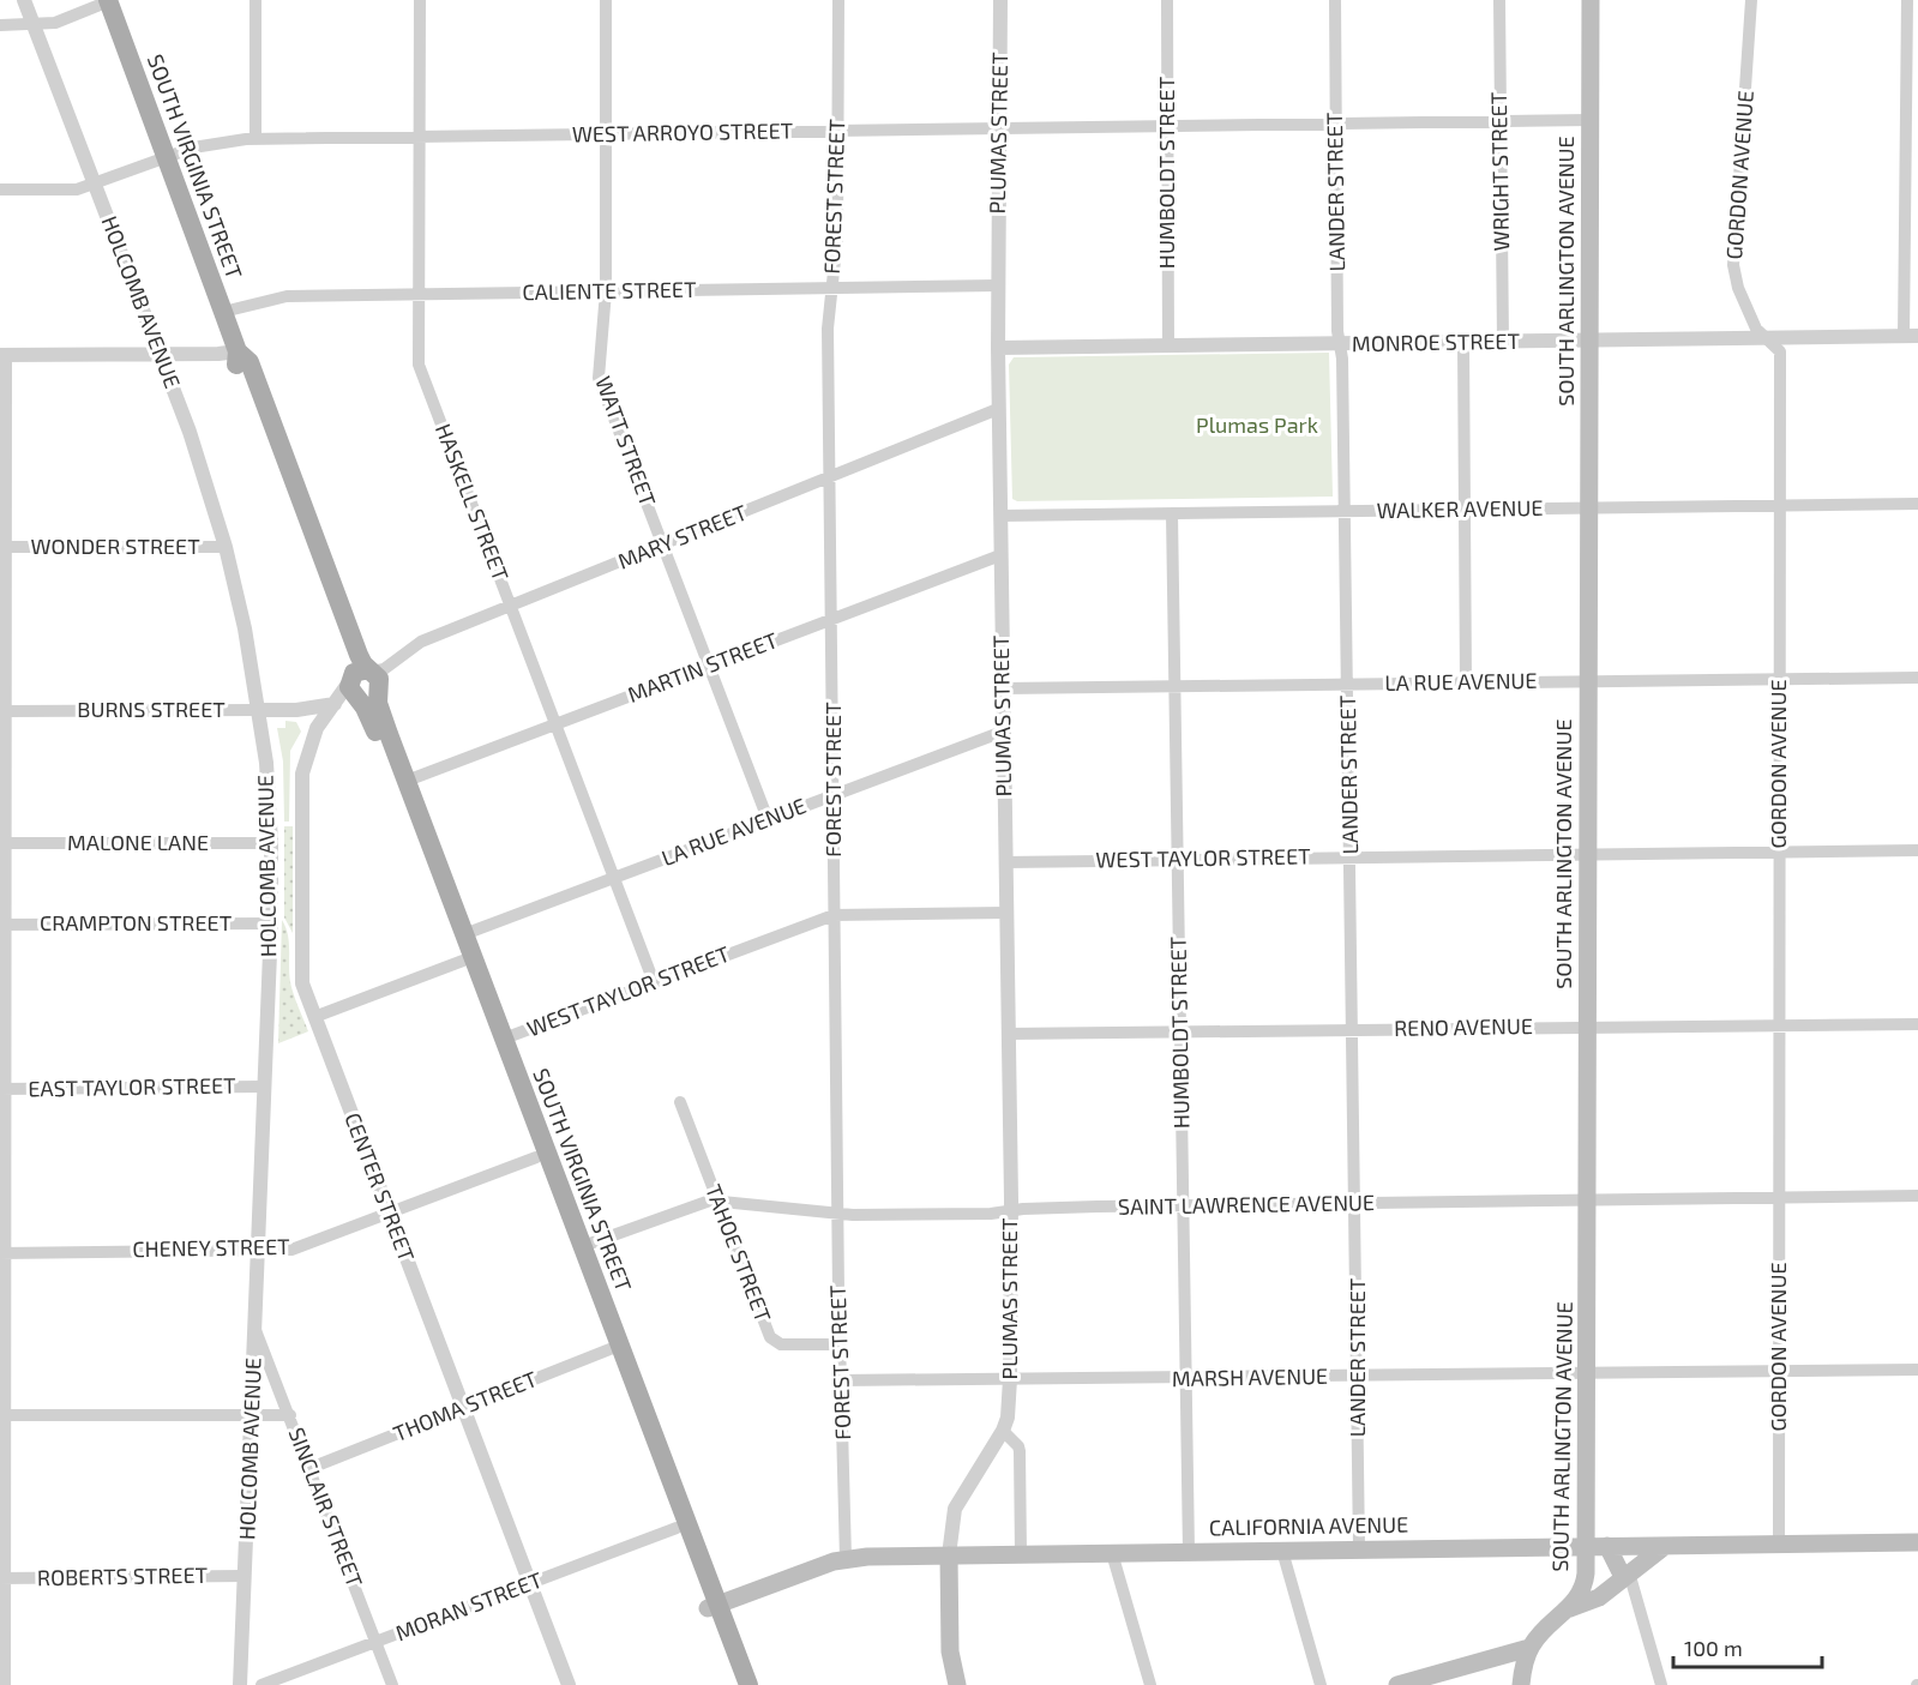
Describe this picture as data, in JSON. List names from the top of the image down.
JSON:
{
  "streets": {
    "main road": ["SOUTH VIRGINIA STREET", "SOUTH ARLINGTON AVENUE", "CALIFORNIA AVENUE"],
    "street": [
      "WEST ARROYO STREET",
      "PLUMAS STREET",
      "WRIGHT STREET",
      "HUMBOLDT STREET",
      "GORDON AVENUE",
      "LANDER STREET",
      "FOREST STREET",
      "CALIENTE STREET",
      "HOLCOMB AVENUE",
      "MONROE STREET",
      "WATT STREET",
      "HASKELL STREET",
      "WALKER AVENUE",
      "MARY STREET",
      "WONDER STREET",
      "MARTIN STREET",
      "LA RUE AVENUE",
      "BURNS STREET",
      "MALONE LANE",
      "WEST TAYLOR STREET",
      "CRAMPTON STREET",
      "RENO AVENUE",
      "EAST TAYLOR STREET",
      "CENTER STREET",
      "SAINT LAWRENCE AVENUE",
      "CHENEY STREET",
      "TAHOE STREET",
      "MARSH AVENUE",
      "THOMA STREET",
      "SINCLAIR STREET",
      "ROBERTS STREET",
      "MORAN STREET"
    ]
  },
  "crossings": [
    ["WEST ARROYO STREET", "PLUMAS STREET"],
    ["WEST ARROYO STREET", "SOUTH VIRGINIA STREET"],
    ["WEST ARROYO STREET", "WRIGHT STREET"],
    ["WEST ARROYO STREET", "HUMBOLDT STREET"],
    ["WEST ARROYO STREET", "LANDER STREET"],
    ["WEST ARROYO STREET", "FOREST STREET"],
    ["WEST ARROYO STREET", "SOUTH ARLINGTON AVENUE"],
    ["WEST ARROYO STREET", "HOLCOMB AVENUE"],
    ["WEST ARROYO STREET", "WATT STREET"],
    ["WEST ARROYO STREET", "HASKELL STREET"],
    ["PLUMAS STREET", "CALIENTE STREET"],
    ["PLUMAS STREET", "MONROE STREET"],
    ["PLUMAS STREET", "WALKER AVENUE"],
    ["PLUMAS STREET", "MARY STREET"],
    ["PLUMAS STREET", "MARTIN STREET"],
    ["PLUMAS STREET", "LA RUE AVENUE"],
    ["PLUMAS STREET", "WEST TAYLOR STREET"],
    ["PLUMAS STREET", "RENO AVENUE"],
    ["PLUMAS STREET", "SAINT LAWRENCE AVENUE"],
    ["PLUMAS STREET", "MARSH AVENUE"],
    ["PLUMAS STREET", "CALIFORNIA AVENUE"],
    ["SOUTH VIRGINIA STREET", "CALIENTE STREET"],
    ["SOUTH VIRGINIA STREET", "MARY STREET"],
    ["SOUTH VIRGINIA STREET", "MARTIN STREET"],
    ["SOUTH VIRGINIA STREET", "LA RUE AVENUE"],
    ["SOUTH VIRGINIA STREET", "WEST TAYLOR STREET"],
    ["SOUTH VIRGINIA STREET", "CENTER STREET"],
    ["SOUTH VIRGINIA STREET", "SAINT LAWRENCE AVENUE"],
    ["SOUTH VIRGINIA STREET", "CHENEY STREET"],
    ["SOUTH VIRGINIA STREET", "THOMA STREET"],
    ["SOUTH VIRGINIA STREET", "CALIFORNIA AVENUE"],
    ["SOUTH VIRGINIA STREET", "MORAN STREET"],
    ["WRIGHT STREET", "MONROE STREET"],
    ["HUMBOLDT STREET", "MONROE STREET"],
    ["HUMBOLDT STREET", "WALKER AVENUE"],
    ["HUMBOLDT STREET", "LA RUE AVENUE"],
    ["HUMBOLDT STREET", "WEST TAYLOR STREET"],
    ["HUMBOLDT STREET", "RENO AVENUE"],
    ["HUMBOLDT STREET", "SAINT LAWRENCE AVENUE"],
    ["HUMBOLDT STREET", "MARSH AVENUE"],
    ["HUMBOLDT STREET", "CALIFORNIA AVENUE"],
    ["GORDON AVENUE", "MONROE STREET"],
    ["GORDON AVENUE", "WALKER AVENUE"],
    ["GORDON AVENUE", "LA RUE AVENUE"],
    ["GORDON AVENUE", "WEST TAYLOR STREET"],
    ["GORDON AVENUE", "RENO AVENUE"],
    ["GORDON AVENUE", "SAINT LAWRENCE AVENUE"],
    ["GORDON AVENUE", "MARSH AVENUE"],
    ["GORDON AVENUE", "CALIFORNIA AVENUE"],
    ["LANDER STREET", "MONROE STREET"],
    ["LANDER STREET", "WALKER AVENUE"],
    ["LANDER STREET", "LA RUE AVENUE"],
    ["LANDER STREET", "WEST TAYLOR STREET"],
    ["LANDER STREET", "RENO AVENUE"],
    ["LANDER STREET", "SAINT LAWRENCE AVENUE"],
    ["LANDER STREET", "MARSH AVENUE"],
    ["LANDER STREET", "CALIFORNIA AVENUE"],
    ["FOREST STREET", "CALIENTE STREET"],
    ["FOREST STREET", "MARY STREET"],
    ["FOREST STREET", "MARTIN STREET"],
    ["FOREST STREET", "LA RUE AVENUE"],
    ["FOREST STREET", "WEST TAYLOR STREET"],
    ["FOREST STREET", "SAINT LAWRENCE AVENUE"],
    ["FOREST STREET", "TAHOE STREET"],
    ["FOREST STREET", "MARSH AVENUE"],
    ["FOREST STREET", "CALIFORNIA AVENUE"],
    ["SOUTH ARLINGTON AVENUE", "MONROE STREET"],
    ["SOUTH ARLINGTON AVENUE", "WALKER AVENUE"],
    ["SOUTH ARLINGTON AVENUE", "LA RUE AVENUE"],
    ["SOUTH ARLINGTON AVENUE", "WEST TAYLOR STREET"],
    ["SOUTH ARLINGTON AVENUE", "RENO AVENUE"],
    ["SOUTH ARLINGTON AVENUE", "SAINT LAWRENCE AVENUE"],
    ["SOUTH ARLINGTON AVENUE", "MARSH AVENUE"],
    ["SOUTH ARLINGTON AVENUE", "CALIFORNIA AVENUE"],
    ["CALIENTE STREET", "WATT STREET"],
    ["CALIENTE STREET", "HASKELL STREET"],
    ["HOLCOMB AVENUE", "WONDER STREET"],
    ["HOLCOMB AVENUE", "BURNS STREET"],
    ["HOLCOMB AVENUE", "MALONE LANE"],
    ["HOLCOMB AVENUE", "CRAMPTON STREET"],
    ["HOLCOMB AVENUE", "EAST TAYLOR STREET"],
    ["HOLCOMB AVENUE", "CHENEY STREET"],
    ["HOLCOMB AVENUE", "SINCLAIR STREET"],
    ["HOLCOMB AVENUE", "ROBERTS STREET"],
    ["WATT STREET", "MARY STREET"],
    ["WATT STREET", "MARTIN STREET"],
    ["WATT STREET", "LA RUE AVENUE"],
    ["HASKELL STREET", "MARY STREET"],
    ["HASKELL STREET", "MARTIN STREET"],
    ["HASKELL STREET", "LA RUE AVENUE"],
    ["HASKELL STREET", "WEST TAYLOR STREET"],
    ["MARY STREET", "CENTER STREET"],
    ["BURNS STREET", "CENTER STREET"],
    ["CENTER STREET", "CHENEY STREET"],
    ["CENTER STREET", "THOMA STREET"],
    ["CENTER STREET", "MORAN STREET"],
    ["SAINT LAWRENCE AVENUE", "TAHOE STREET"],
    ["THOMA STREET", "SINCLAIR STREET"],
    ["SINCLAIR STREET", "MORAN STREET"]
  ],
  "parks": ["Plumas Park"],
  "scale_bar": "100 m"
}
